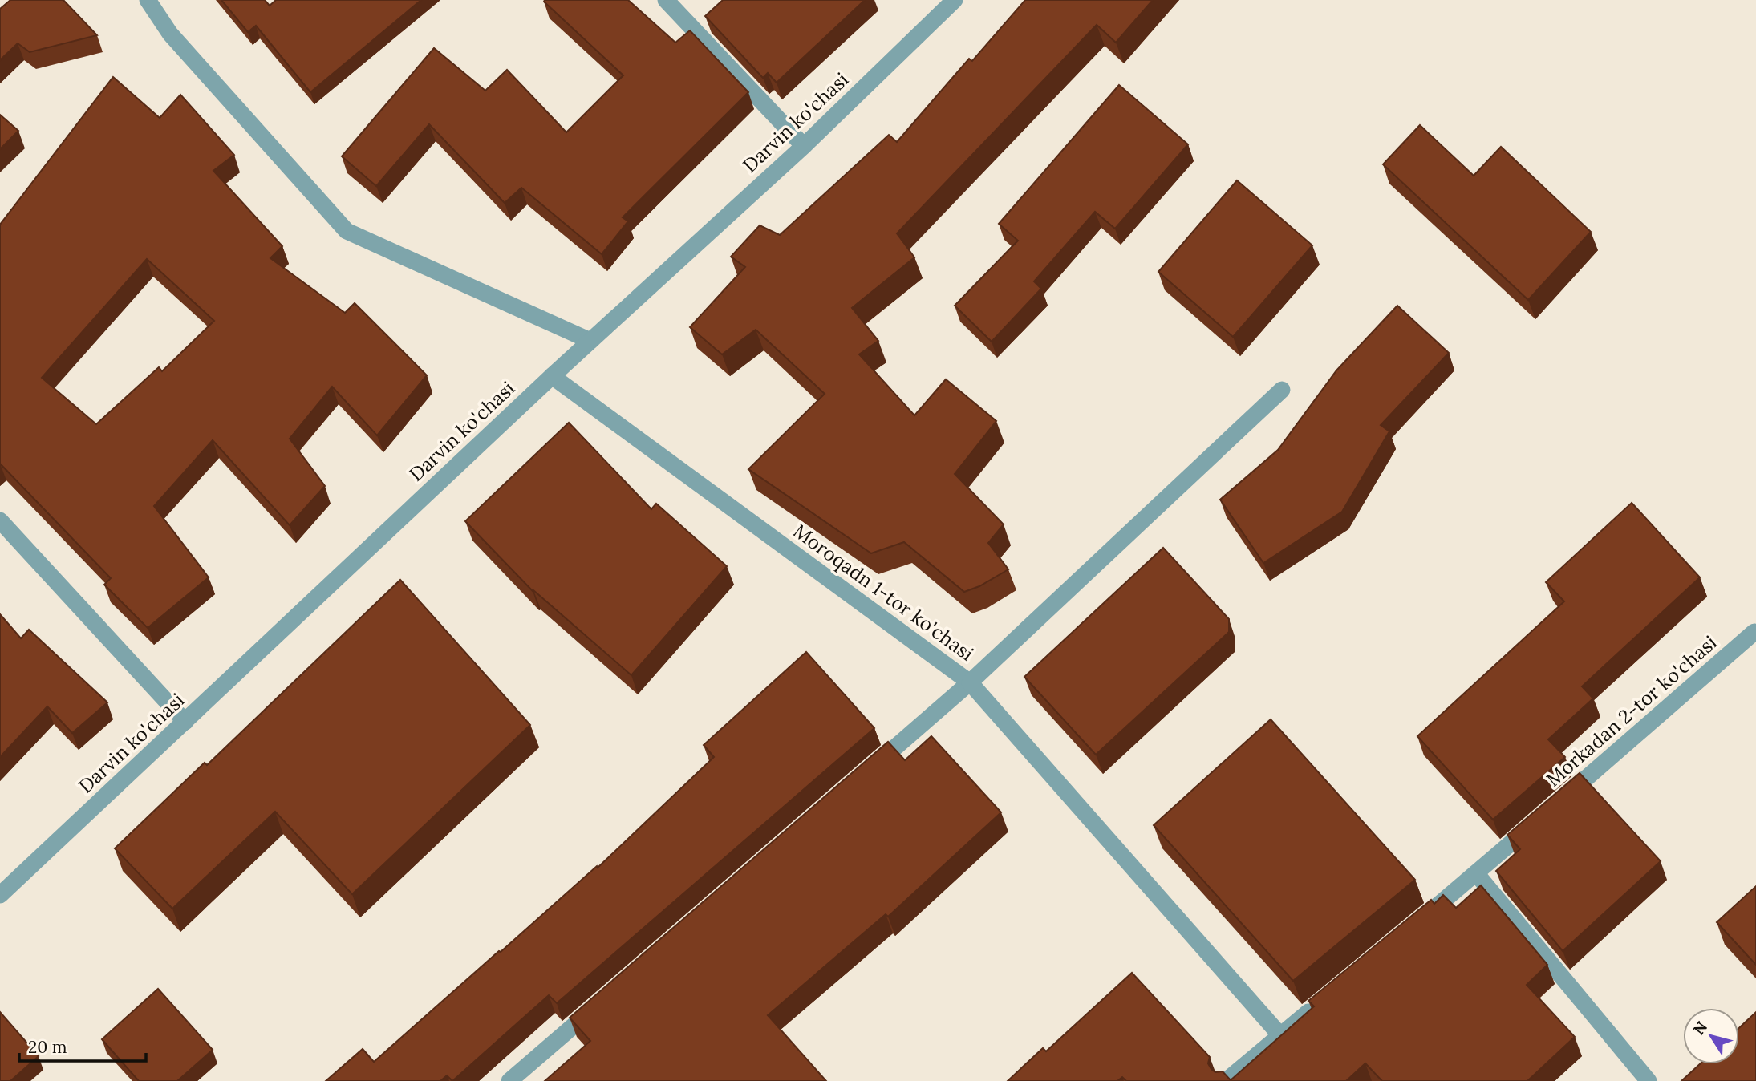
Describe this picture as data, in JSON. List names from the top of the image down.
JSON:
{
  "streets": {
    "street": ["Darvin ko'chasi", "Morоqadn 1-tor ko'chasi", "Morkadan 2-tor ko'chasi"]
  },
  "crossings": [
    ["Darvin ko'chasi", "Morоqadn 1-tor ko'chasi"]
  ],
  "scale_bar": "20 m",
  "north": "top left"
}
